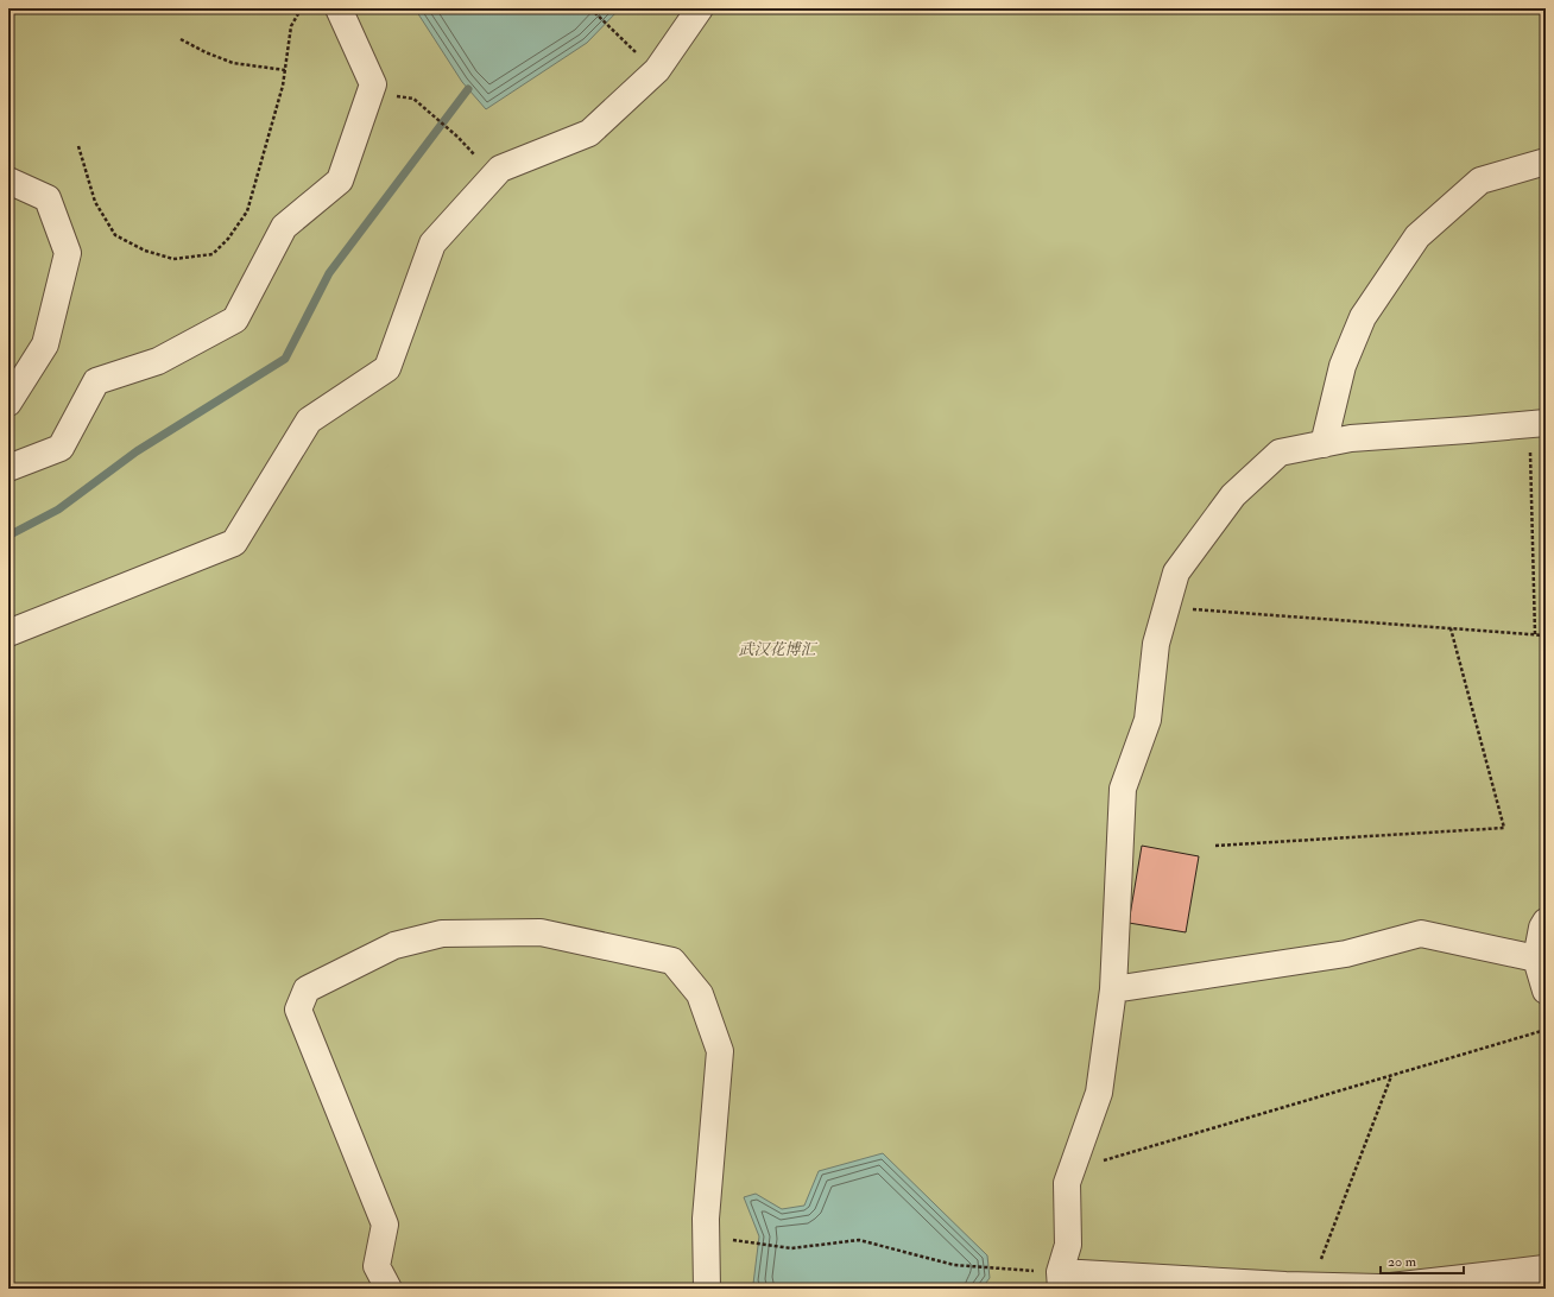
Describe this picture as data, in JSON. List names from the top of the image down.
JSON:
{
  "parks": ["武汉花博汇"],
  "scale_bar": "20 m"
}
